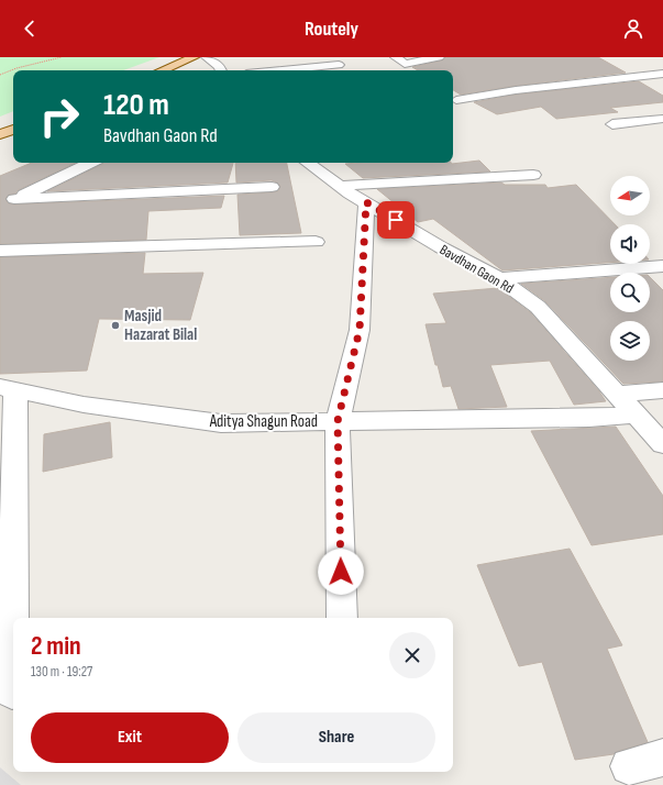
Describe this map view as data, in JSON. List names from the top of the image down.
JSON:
{
  "streets": {
    "street": ["Bavdhan Gaon Rd", "Aditya Shagun Road"]
  },
  "crossings": [
    ["Bavdhan Gaon Rd", "Aditya Shagun Road"]
  ],
  "places": ["Masjid Hazarat Bilal"],
  "north": "left",
  "page": {
    "header": "Routely",
    "turn": ["120 m", "Bavdhan Gaon Rd"],
    "heading": ["2 min", "130 m · 19:27"],
    "buttons": ["Exit", "Share"]
  }
}
